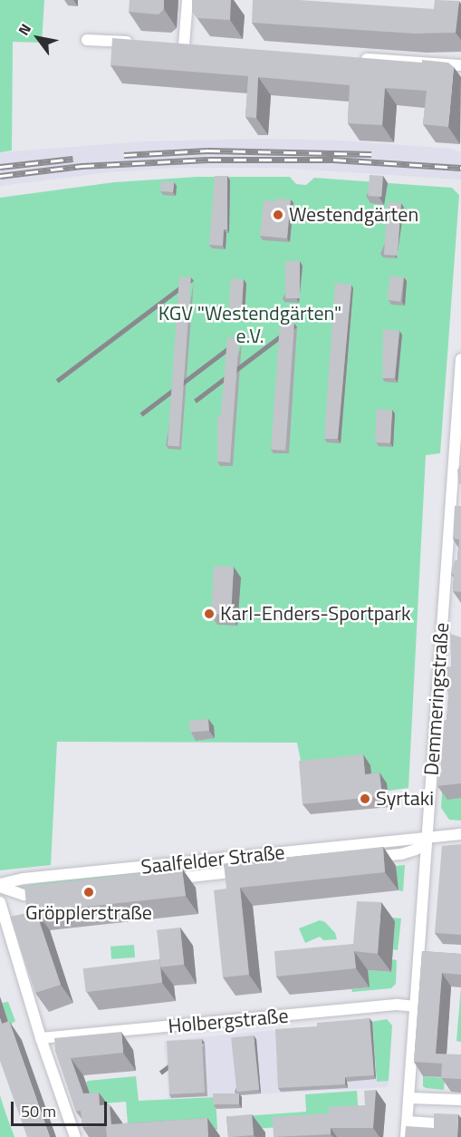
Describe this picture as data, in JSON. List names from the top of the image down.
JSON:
{
  "streets": {
    "street": ["Demmeringstraße", "Saalfelder Straße", "Holbergstraße"]
  },
  "crossings": [
    ["Demmeringstraße", "Saalfelder Straße"],
    ["Demmeringstraße", "Holbergstraße"]
  ],
  "parks": ["KGV \"Westendgärten\" e.V."],
  "places": [
    "Westendgärten",
    "Karl-Enders-Sportpark",
    "Syrtaki",
    "Gröpplerstraße"
  ],
  "scale_bar": "50 m",
  "north": "top left"
}
